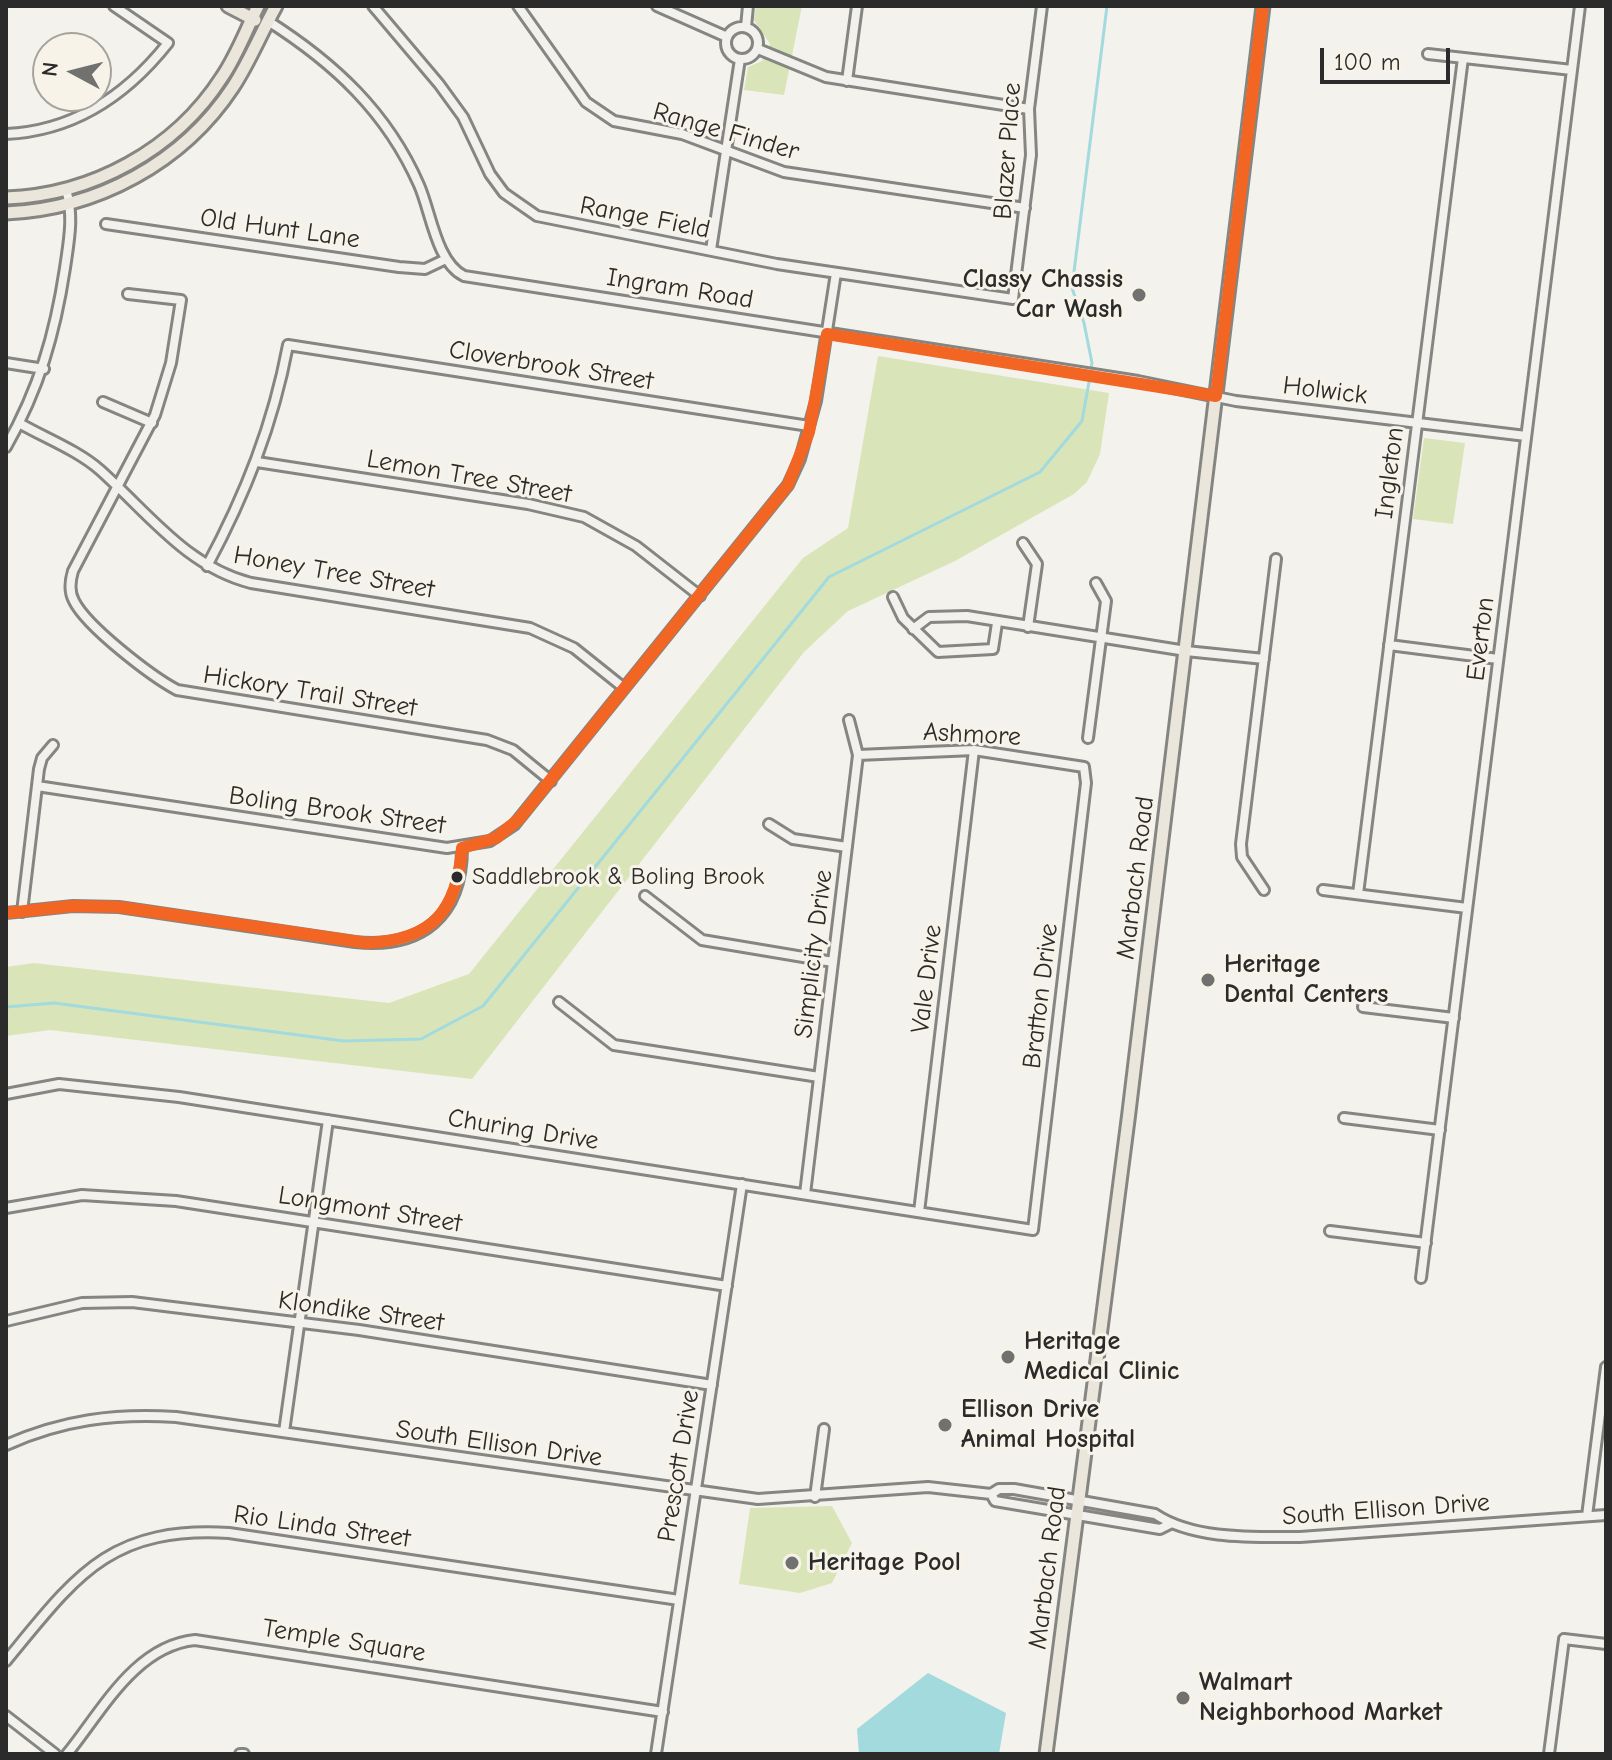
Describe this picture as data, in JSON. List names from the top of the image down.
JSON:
{
  "streets": {
    "main road": ["Marbach Road"],
    "street": [
      "Range Finder",
      "Blazer Place",
      "Range Field",
      "Old Hunt Lane",
      "Ingram Road",
      "Cloverbrook Street",
      "Holwick",
      "Ingleton",
      "Lemon Tree Street",
      "Honey Tree Street",
      "Everton",
      "Hickory Trail Street",
      "Ashmore",
      "Boling Brook Street",
      "Simplicity Drive",
      "Vale Drive",
      "Bratton Drive",
      "Churing Drive",
      "Longmont Street",
      "Klondike Street",
      "South Ellison Drive",
      "Prescott Drive",
      "Rio Linda Street",
      "Temple Square"
    ]
  },
  "crossings": [
    ["Range Finder", "Blazer Place"],
    ["Blazer Place", "Range Field"],
    ["Range Field", "Boling Brook Street"],
    ["Old Hunt Lane", "Ingram Road"],
    ["Ingram Road", "Holwick"],
    ["Ingram Road", "Boling Brook Street"],
    ["Ingram Road", "Marbach Road"],
    ["Cloverbrook Street", "Lemon Tree Street"],
    ["Cloverbrook Street", "Boling Brook Street"],
    ["Holwick", "Ingleton"],
    ["Holwick", "Everton"],
    ["Holwick", "Marbach Road"],
    ["Lemon Tree Street", "Boling Brook Street"],
    ["Honey Tree Street", "Hickory Trail Street"],
    ["Honey Tree Street", "Boling Brook Street"],
    ["Hickory Trail Street", "Boling Brook Street"],
    ["Ashmore", "Simplicity Drive"],
    ["Ashmore", "Vale Drive"],
    ["Ashmore", "Bratton Drive"],
    ["Marbach Road", "South Ellison Drive"],
    ["Simplicity Drive", "Churing Drive"],
    ["Vale Drive", "Churing Drive"],
    ["Bratton Drive", "Churing Drive"],
    ["Churing Drive", "Prescott Drive"],
    ["Longmont Street", "Prescott Drive"],
    ["Klondike Street", "Prescott Drive"],
    ["South Ellison Drive", "Prescott Drive"],
    ["Prescott Drive", "Rio Linda Street"],
    ["Prescott Drive", "Temple Square"]
  ],
  "places": [
    "Classy Chassis Car Wash",
    "Saddlebrook & Boling Brook",
    "Heritage Dental Centers",
    "Heritage Medical Clinic",
    "Ellison Drive Animal Hospital",
    "Heritage Pool",
    "Walmart Neighborhood Market"
  ],
  "scale_bar": "100 m",
  "north": "left"
}
